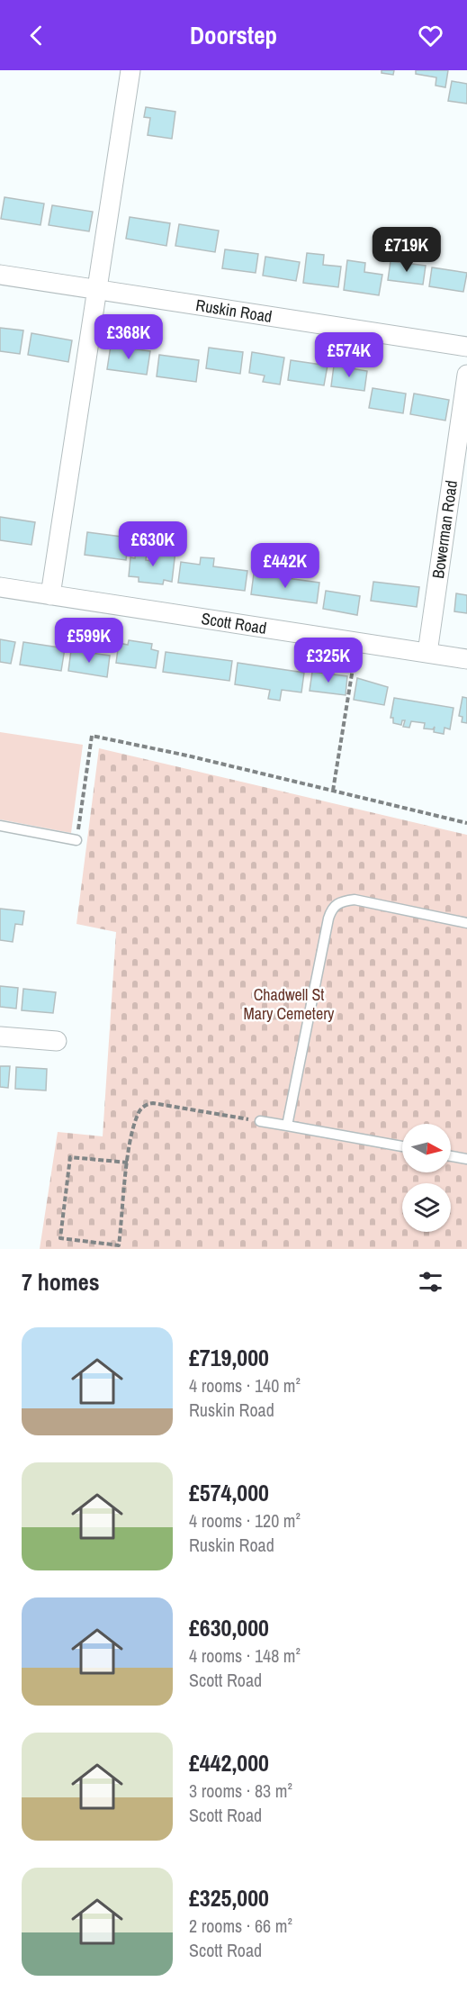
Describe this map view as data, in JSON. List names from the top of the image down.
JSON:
{
  "streets": {
    "street": ["Ruskin Road", "Bowerman Road", "Scott Road"]
  },
  "crossings": [
    ["Bowerman Road", "Scott Road"]
  ],
  "parks": ["Chadwell St Mary Cemetery"],
  "north": "right",
  "page": {
    "header": "Doorstep",
    "price": [
      "£719K",
      "£368K",
      "£574K",
      "£630K",
      "£442K",
      "£599K",
      "£325K"
    ],
    "heading": "7 homes",
    "list": [
      {
        "name": "£719,000",
        "note": "4 rooms · 140 m² · Ruskin Road"
      },
      {
        "name": "£574,000",
        "note": "4 rooms · 120 m² · Ruskin Road"
      },
      {
        "name": "£630,000",
        "note": "4 rooms · 148 m² · Scott Road"
      },
      {
        "name": "£442,000",
        "note": "3 rooms · 83 m² · Scott Road"
      },
      {
        "name": "£325,000",
        "note": "2 rooms · 66 m² · Scott Road"
      }
    ]
  }
}
